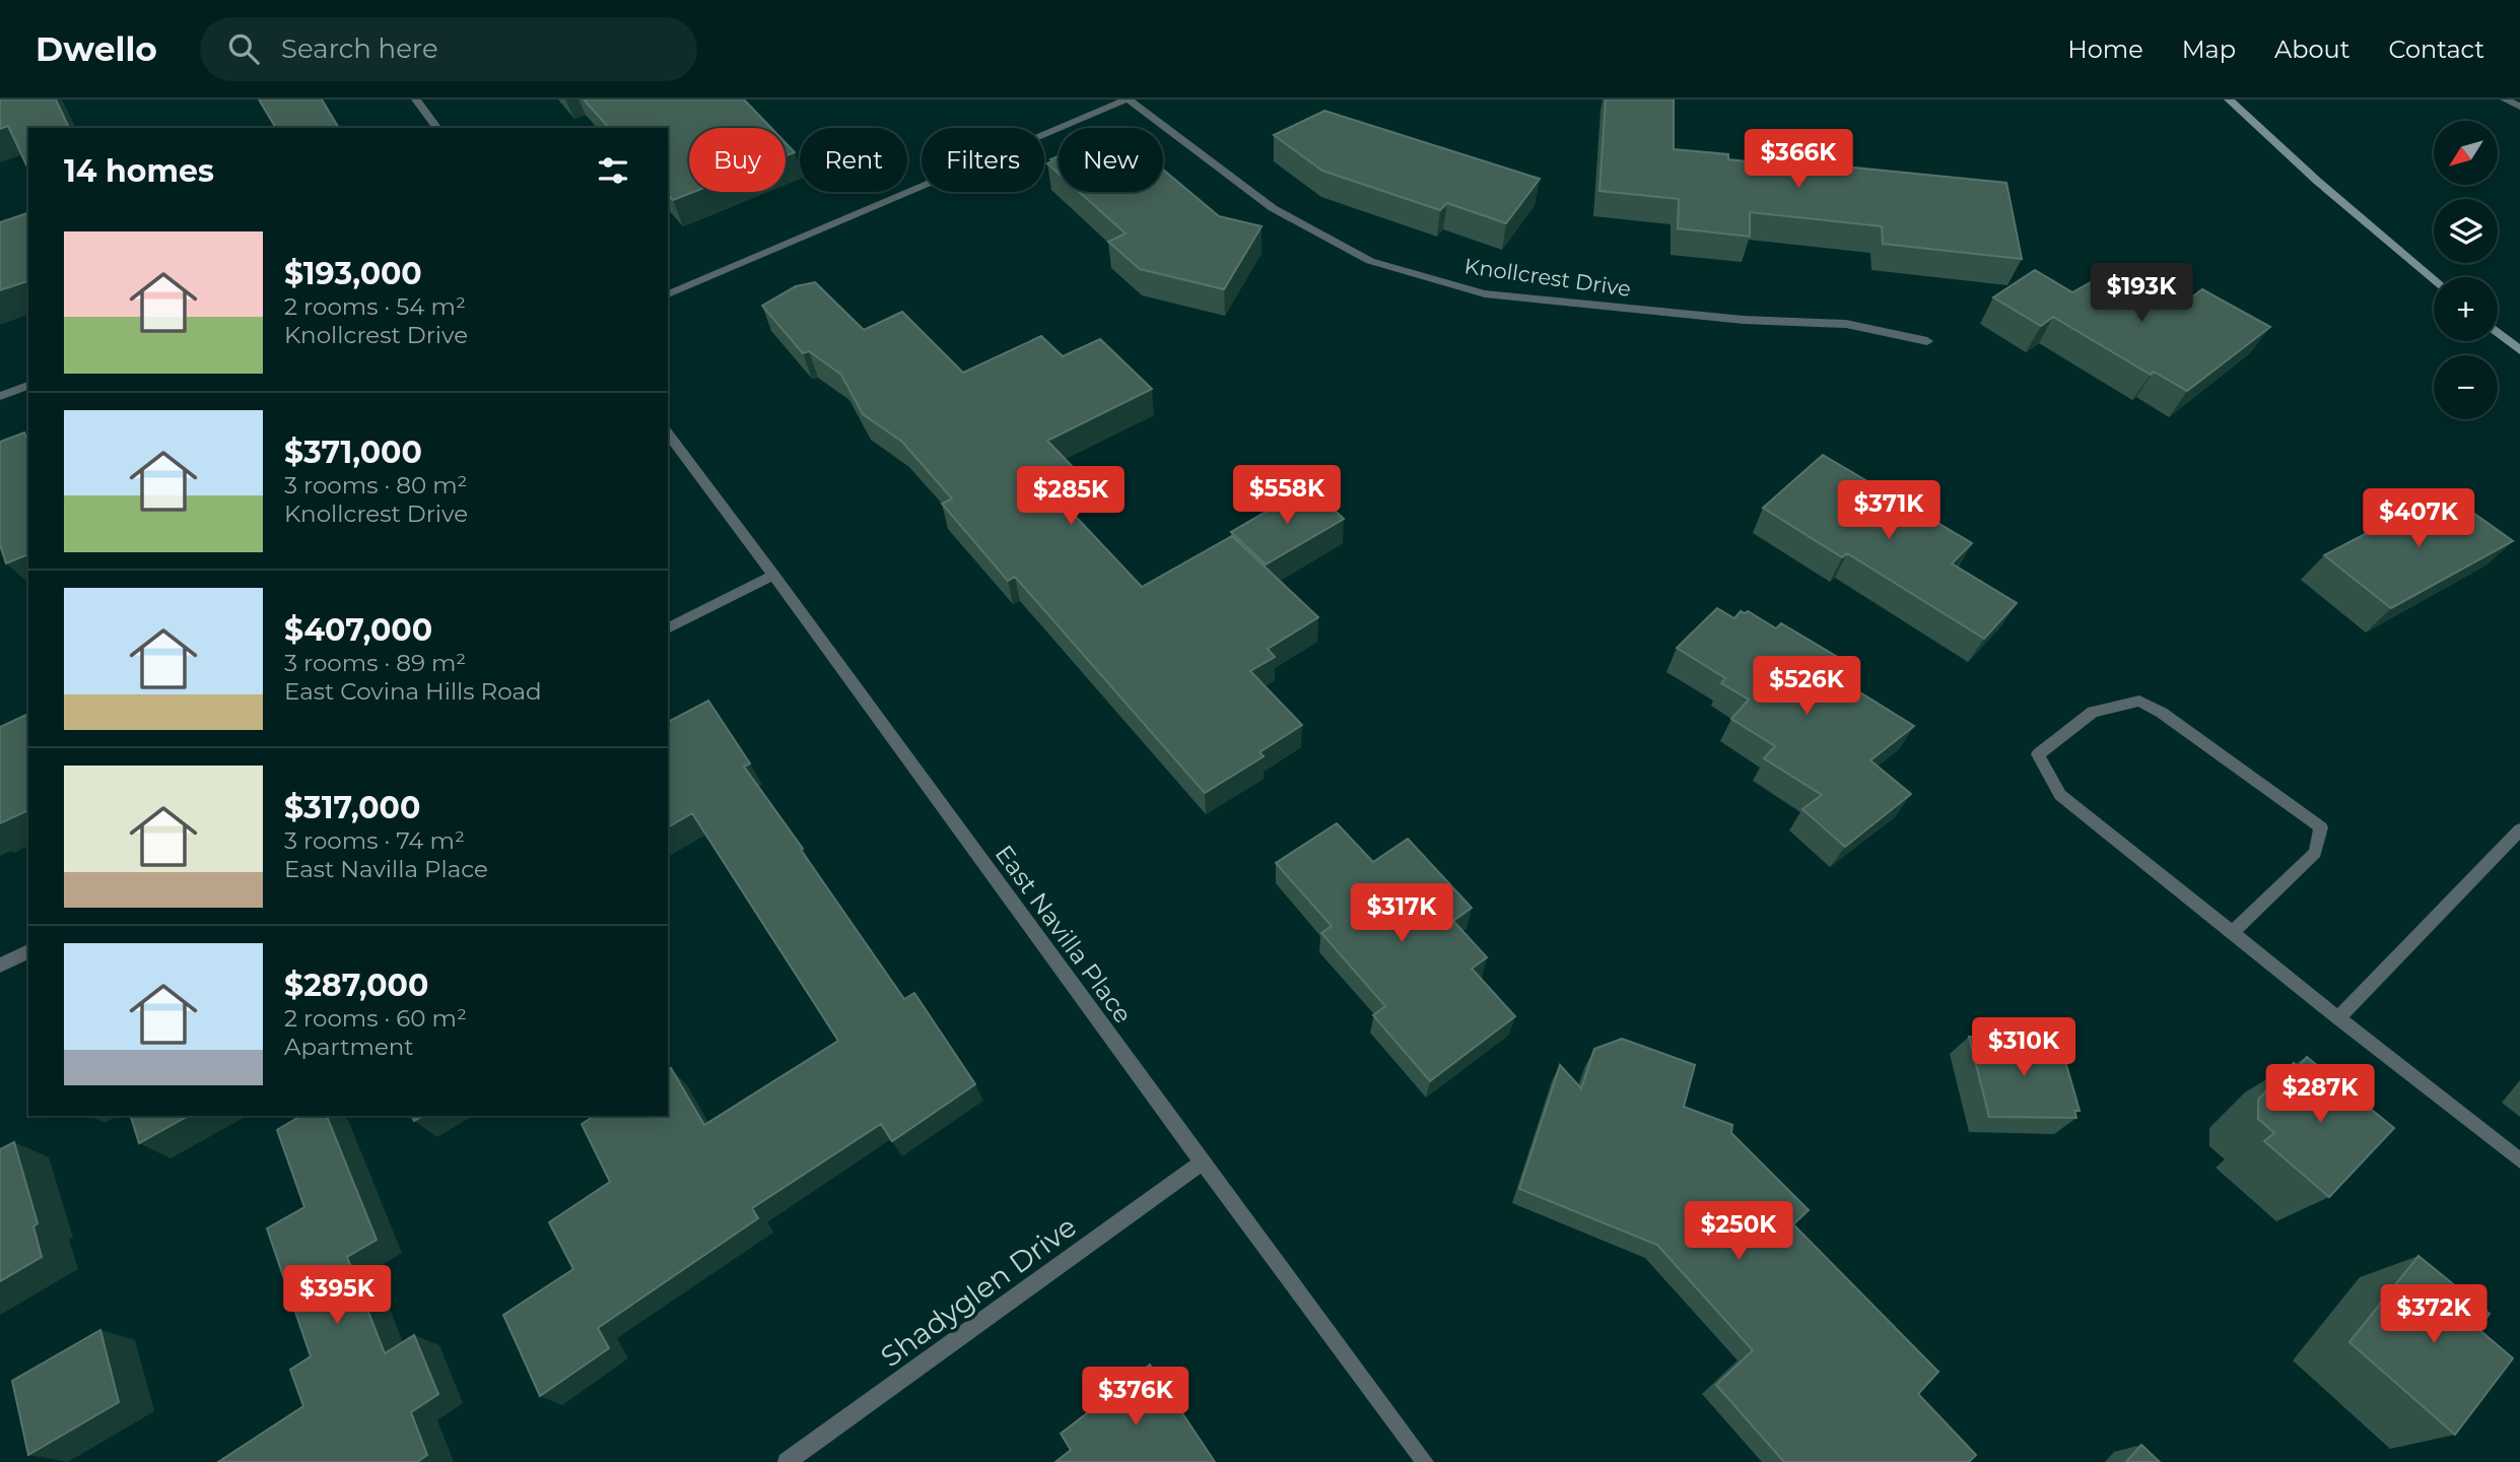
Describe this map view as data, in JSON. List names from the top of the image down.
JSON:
{
  "streets": {
    "street": ["Knollcrest Drive", "East Navilla Place", "Shadyglen Drive"]
  },
  "crossings": [
    ["East Navilla Place", "Shadyglen Drive"]
  ],
  "north": "bottom left",
  "page": {
    "header": "Dwello",
    "search": "Search here",
    "nav": [
      "Home",
      "Map",
      "About",
      "Contact"
    ],
    "map_buttons": ["+", "−"],
    "chip": [
      "Buy",
      "Rent",
      "Filters",
      "New"
    ],
    "heading": "14 homes",
    "price": [
      "$366K",
      "$193K",
      "$558K",
      "$285K",
      "$371K",
      "$407K",
      "$526K",
      "$317K",
      "$310K",
      "$287K",
      "$250K",
      "$395K",
      "$372K",
      "$376K"
    ],
    "list": [
      {
        "name": "$193,000",
        "note": "2 rooms · 54 m² · Knollcrest Drive"
      },
      {
        "name": "$371,000",
        "note": "3 rooms · 80 m² · Knollcrest Drive"
      },
      {
        "name": "$407,000",
        "note": "3 rooms · 89 m² · East Covina Hills Road"
      },
      {
        "name": "$317,000",
        "note": "3 rooms · 74 m² · East Navilla Place"
      },
      {
        "name": "$287,000",
        "note": "2 rooms · 60 m² · Apartment"
      }
    ]
  }
}
